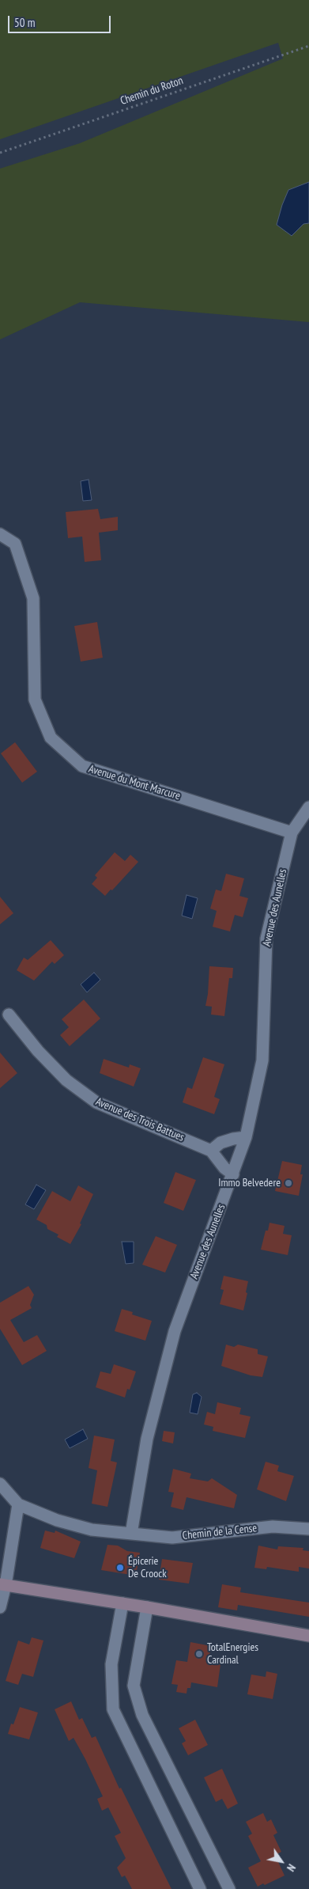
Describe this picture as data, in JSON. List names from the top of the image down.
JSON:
{
  "streets": {
    "street": [
      "Avenue du Mont Marcure",
      "Avenue des Aunelles",
      "Avenue des Trois Battues",
      "Chemin de la Cense"
    ],
    "path": ["Chemin du Roton"]
  },
  "crossings": [
    ["Avenue du Mont Marcure", "Avenue des Aunelles"],
    ["Avenue des Aunelles", "Avenue des Trois Battues"],
    ["Avenue des Aunelles", "Chemin de la Cense"]
  ],
  "places": ["Immo Belvedere", "Épicerie De Croock", "TotalEnergies Cardinal"],
  "scale_bar": "50 m",
  "north": "bottom right"
}
